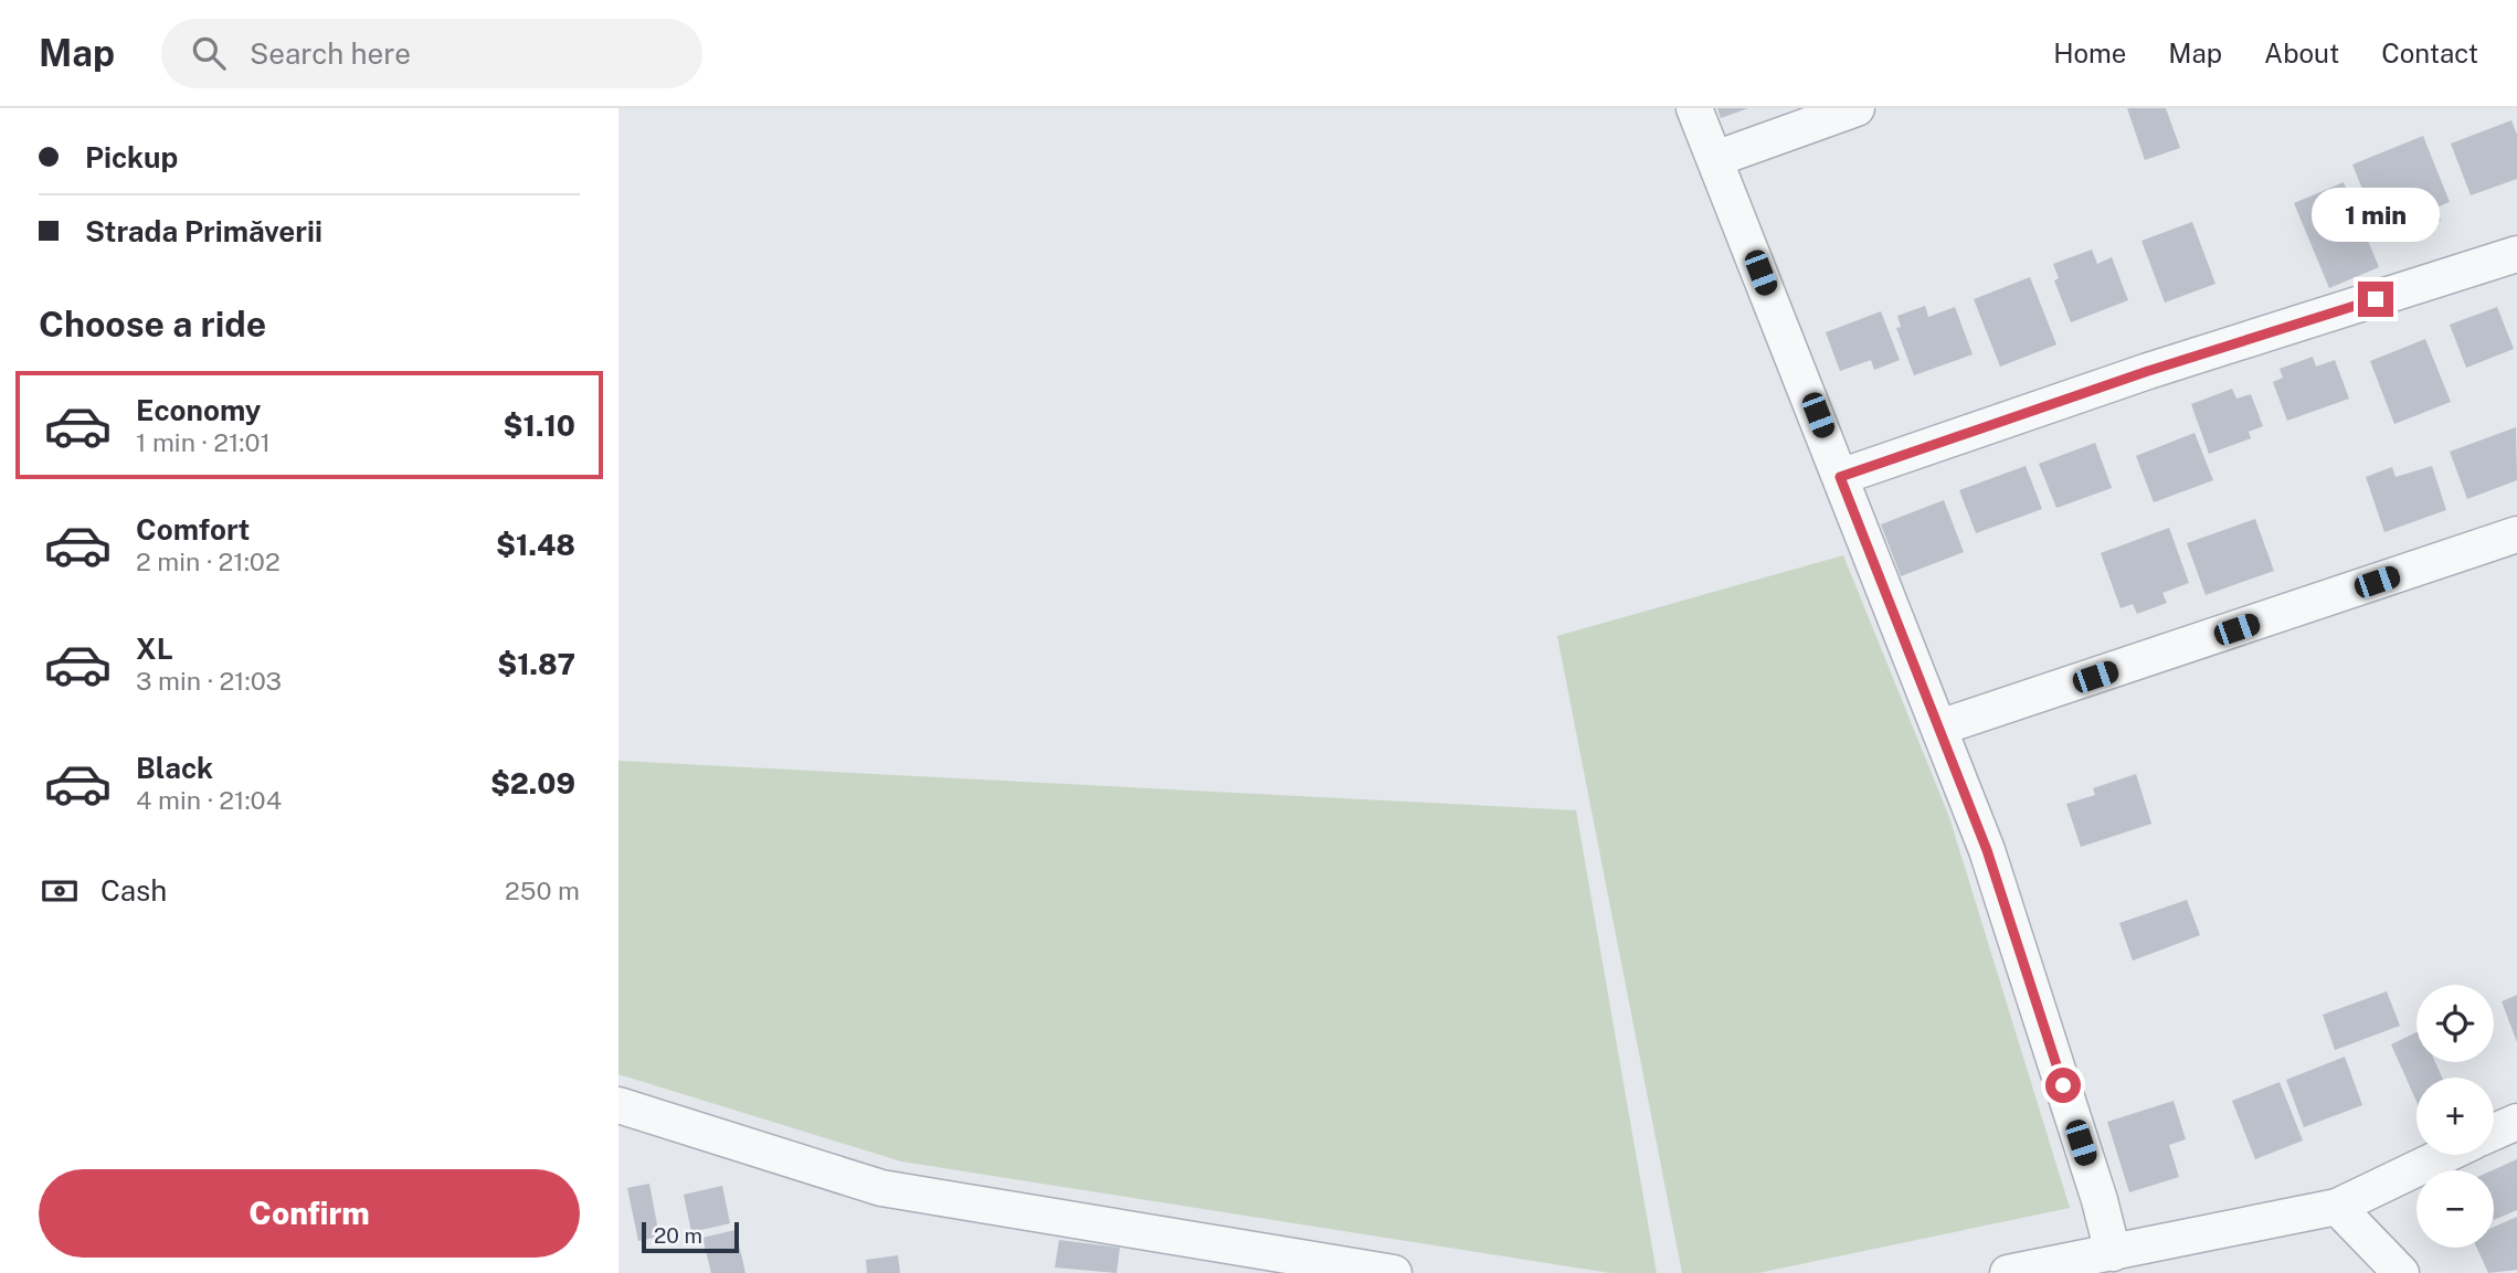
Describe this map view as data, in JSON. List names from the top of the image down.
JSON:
{
  "scale_bar": "20 m",
  "page": {
    "header": "Map",
    "search": "Search here",
    "nav": [
      "Home",
      "Map",
      "About",
      "Contact"
    ],
    "banner": ["Pickup", "Strada Primăverii"],
    "bubble": "1 min",
    "heading": "Choose a ride",
    "list": [
      {
        "name": "Economy",
        "note": "1 min · 21:01",
        "value": "$1.10"
      },
      {
        "name": "Comfort",
        "note": "2 min · 21:02",
        "value": "$1.48"
      },
      {
        "name": "XL",
        "note": "3 min · 21:03",
        "value": "$1.87"
      },
      {
        "name": "Black",
        "note": "4 min · 21:04",
        "value": "$2.09"
      }
    ],
    "pay": ["Cash", "250 m"],
    "map_buttons": ["+", "−"],
    "buttons": "Confirm",
    "scale": "20 m"
  }
}
